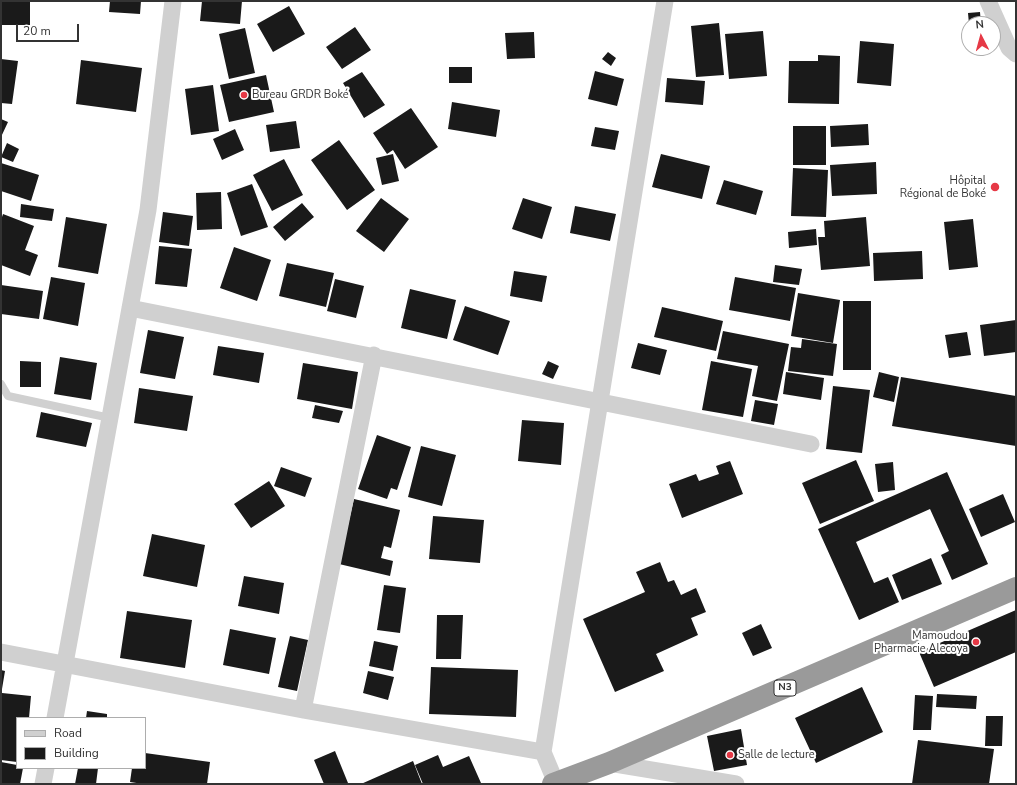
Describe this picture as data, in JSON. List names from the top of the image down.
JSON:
{
  "streets": {
    "highway": ["N3"]
  },
  "places": [
    "Bureau GRDR Boké",
    "Hôpital Régional de Boké",
    "Mamoudou Pharmacie Alecoya",
    "Salle de lecture"
  ],
  "legend": ["Road", "Building"],
  "scale_bar": "20 m",
  "north": "top"
}
